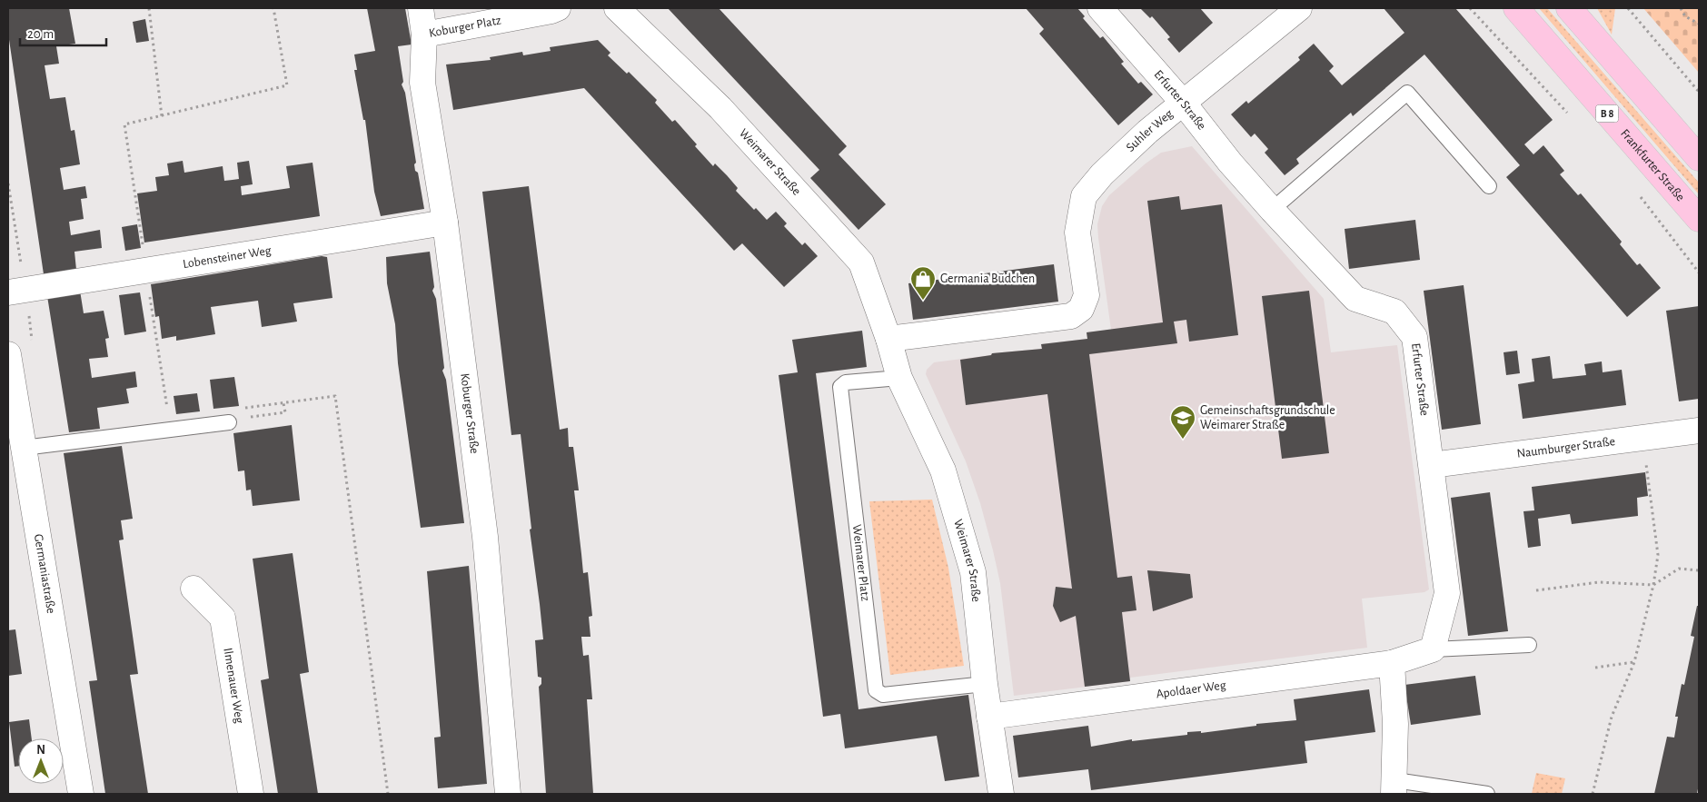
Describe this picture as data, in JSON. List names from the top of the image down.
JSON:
{
  "streets": {
    "main road": ["B 8", "Frankfurter Straße"],
    "street": [
      "Koburger Platz",
      "Erfurter Straße",
      "Suhler Weg",
      "Weimarer Straße",
      "Lobensteiner Weg",
      "Koburger Straße",
      "Naumburger Straße",
      "Germaniastraße",
      "Ilmenauer Weg",
      "Apoldaer Weg"
    ],
    "lane": ["Weimarer Platz"]
  },
  "crossings": [
    ["Koburger Platz", "Koburger Straße"],
    ["Erfurter Straße", "Suhler Weg"],
    ["Erfurter Straße", "Naumburger Straße"],
    ["Suhler Weg", "Weimarer Straße"],
    ["Weimarer Straße", "Weimarer Platz"],
    ["Weimarer Straße", "Apoldaer Weg"],
    ["Lobensteiner Weg", "Koburger Straße"]
  ],
  "places": {
    "shop": ["Germania Büdchen"],
    "school or university": ["Gemeinschaftsgrundschule Weimarer Straße"]
  },
  "scale_bar": "20 m",
  "north": "top"
}
